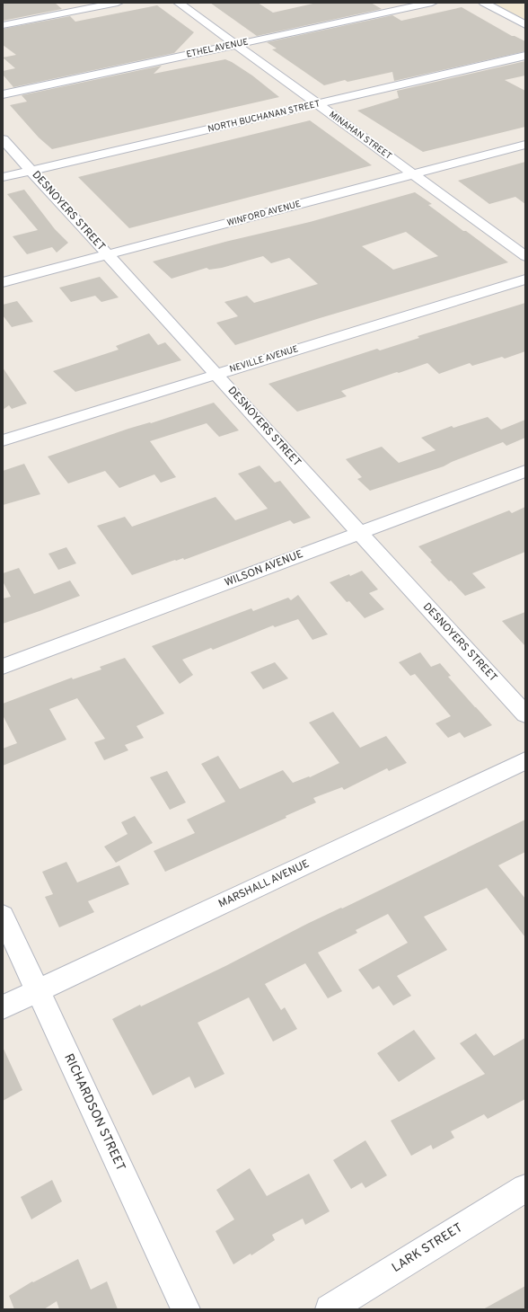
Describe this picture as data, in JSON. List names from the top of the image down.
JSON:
{
  "streets": {
    "street": [
      "ETHEL AVENUE",
      "NORTH BUCHANAN STREET",
      "MINAHAN STREET",
      "DESNOYERS STREET",
      "WINFORD AVENUE",
      "NEVILLE AVENUE",
      "WILSON AVENUE",
      "MARSHALL AVENUE",
      "RICHARDSON STREET",
      "LARK STREET"
    ]
  },
  "crossings": [
    ["ETHEL AVENUE", "MINAHAN STREET"],
    ["NORTH BUCHANAN STREET", "MINAHAN STREET"],
    ["NORTH BUCHANAN STREET", "DESNOYERS STREET"],
    ["MINAHAN STREET", "WINFORD AVENUE"],
    ["DESNOYERS STREET", "WINFORD AVENUE"],
    ["DESNOYERS STREET", "NEVILLE AVENUE"],
    ["DESNOYERS STREET", "WILSON AVENUE"],
    ["MARSHALL AVENUE", "RICHARDSON STREET"]
  ]
}
